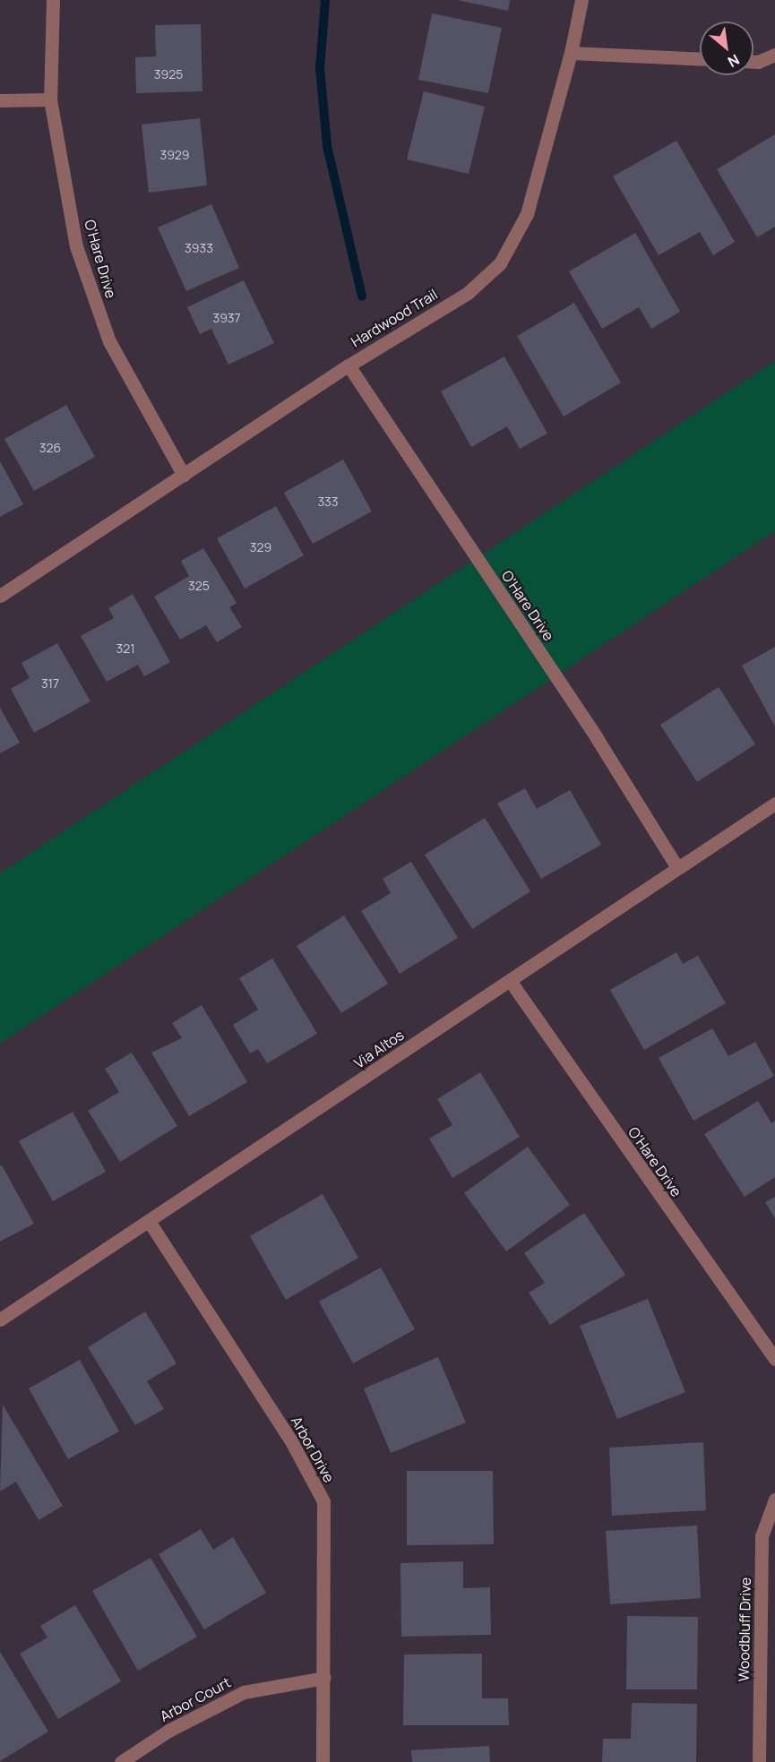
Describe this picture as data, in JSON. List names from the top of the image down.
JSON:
{
  "streets": {
    "street": [
      "O'Hare Drive",
      "Hardwood Trail",
      "Via Altos",
      "Arbor Drive",
      "Woodbluff Drive",
      "Arbor Court"
    ]
  },
  "crossings": [
    ["O'Hare Drive", "Hardwood Trail"],
    ["O'Hare Drive", "Via Altos"],
    ["Via Altos", "Arbor Drive"],
    ["Arbor Drive", "Arbor Court"]
  ],
  "house_numbers": [
    "3925",
    "3929",
    "3933",
    "3937",
    "326",
    "333",
    "329",
    "325",
    "321",
    "317"
  ],
  "north": "bottom right"
}
